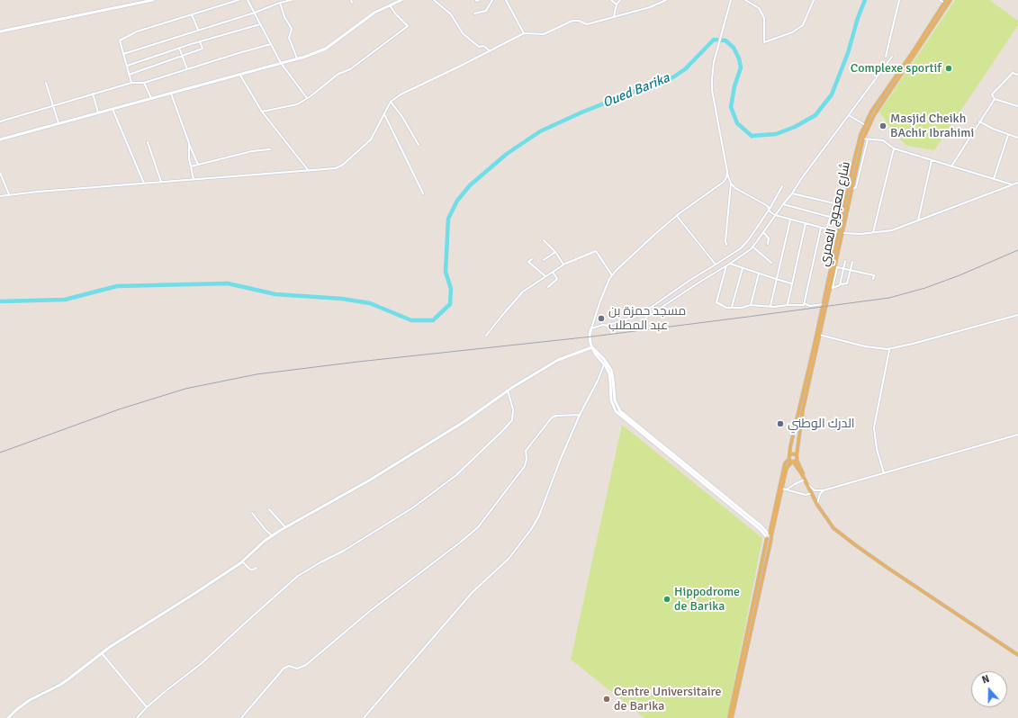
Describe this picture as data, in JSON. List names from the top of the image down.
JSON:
{
  "streets": {
    "main road": ["شارع معجوج العمري"]
  },
  "water": ["Oued Barika"],
  "places": [
    "Complexe sportif",
    "Masjid Cheikh BAchir Ibrahimi",
    "مسجد حمزة بن عبد المطلب",
    "الدرك الوطني",
    "Hippodrome de Barika",
    "Centre Universitaire de Barika"
  ],
  "north": "top"
}
